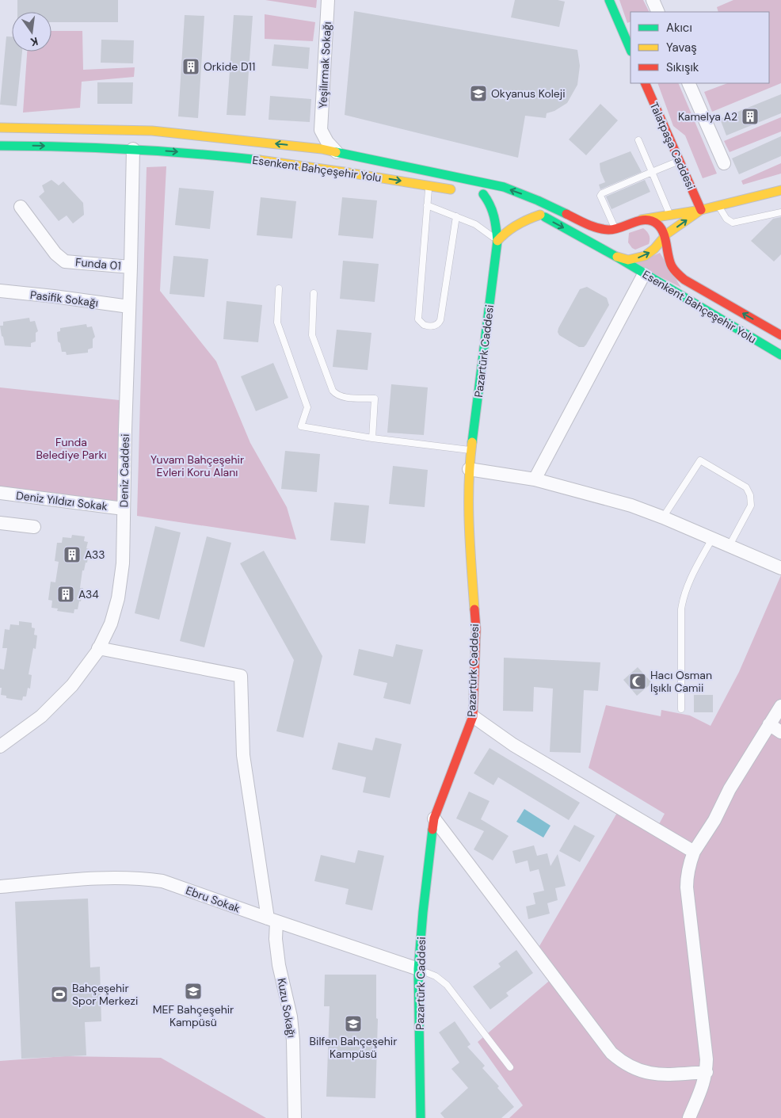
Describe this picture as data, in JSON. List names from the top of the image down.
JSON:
{
  "streets": {
    "main road": ["Talatpaşa Caddesi", "Esenkent Bahçeşehir Yolu", "Pazartürk Caddesi"],
    "street": [
      "Yeşilırmak Sokağı",
      "Funda 01",
      "Pasifik Sokağı",
      "Deniz Caddesi",
      "Deniz Yıldızı Sokak",
      "Ebru Sokak",
      "Kuzu Sokağı"
    ]
  },
  "crossings": [
    ["Esenkent Bahçeşehir Yolu", "Deniz Caddesi"],
    ["Funda 01", "Deniz Caddesi"],
    ["Pasifik Sokağı", "Deniz Caddesi"],
    ["Pazartürk Caddesi", "Ebru Sokak"],
    ["Deniz Caddesi", "Deniz Yıldızı Sokak"],
    ["Deniz Caddesi", "Kuzu Sokağı"],
    ["Ebru Sokak", "Kuzu Sokağı"]
  ],
  "parks": ["Funda Belediye Parkı", "Yuvam Bahçeşehir Evleri Koru Alanı"],
  "places": {
    "building": [
      "Orkide D11",
      "Kamelya A2",
      "A33",
      "A34"
    ],
    "school or university": ["Okyanus Koleji", "MEF Bahçeşehir Kampüsü", "Bilfen Bahçeşehir Kampüsü"],
    "mosque": ["Hacı Osman Işıklı Camii"],
    "sports": ["Bahçeşehir Spor Merkezi"]
  },
  "legend": ["Akıcı", "Yavaş", "Sıkışık"],
  "north": "bottom"
}
